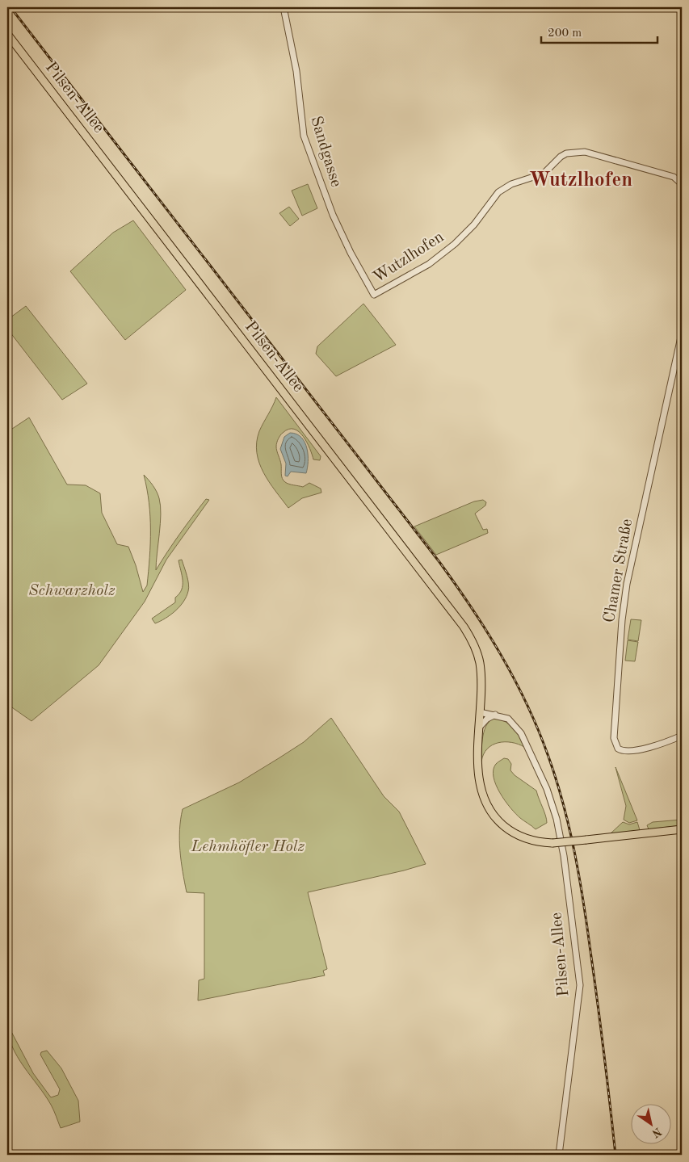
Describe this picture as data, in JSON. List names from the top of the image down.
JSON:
{
  "streets": {
    "main road": ["Pilsen-Allee"],
    "street": ["Sandgasse", "Wutzlhofen", "Chamer Straße"]
  },
  "crossings": [
    ["Sandgasse", "Wutzlhofen"]
  ],
  "districts": ["Wutzlhofen"],
  "parks": ["Schwarzholz", "Lehmhöfler Holz"],
  "scale_bar": "200 m",
  "north": "bottom right"
}
